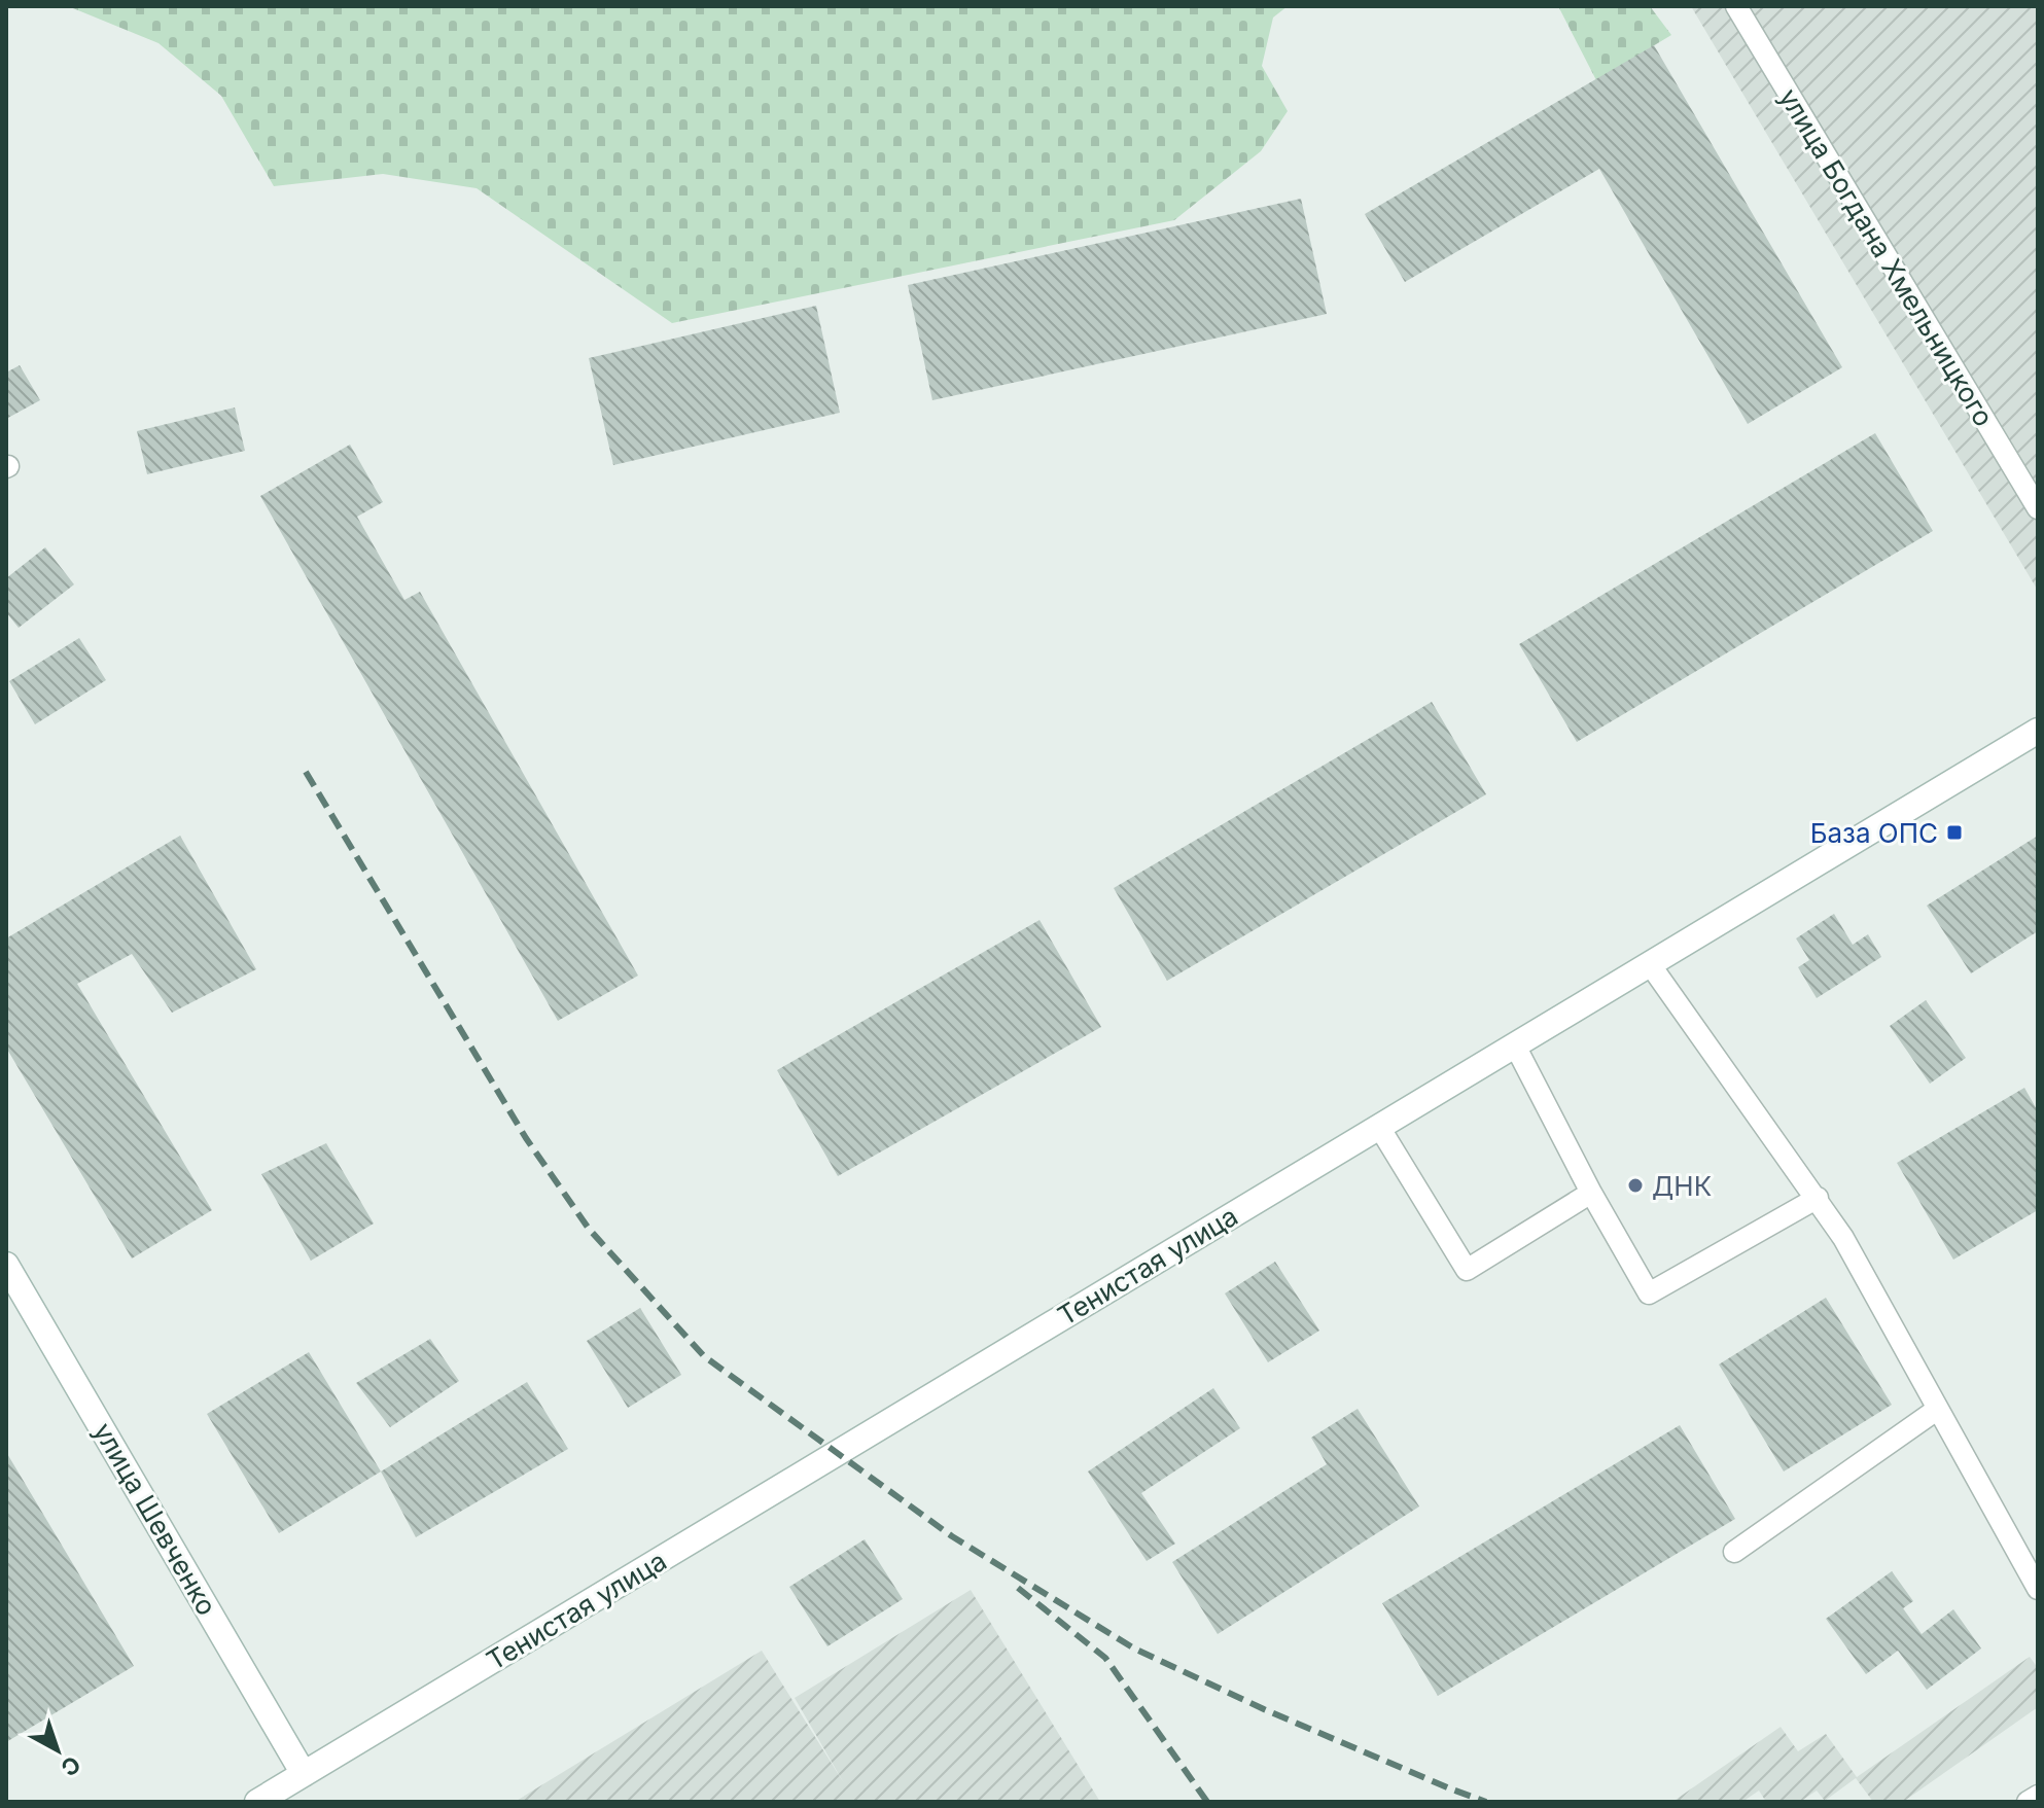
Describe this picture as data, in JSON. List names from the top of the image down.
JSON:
{
  "streets": {
    "main road": ["Тенистая улица", "улица Шевченко"],
    "lane": ["улица Богдана Хмельницкого"]
  },
  "crossings": [
    ["Тенистая улица", "улица Шевченко"]
  ],
  "places": {
    "transit": ["База ОПС"],
    "other": ["ДНК"]
  },
  "north": "bottom right"
}
